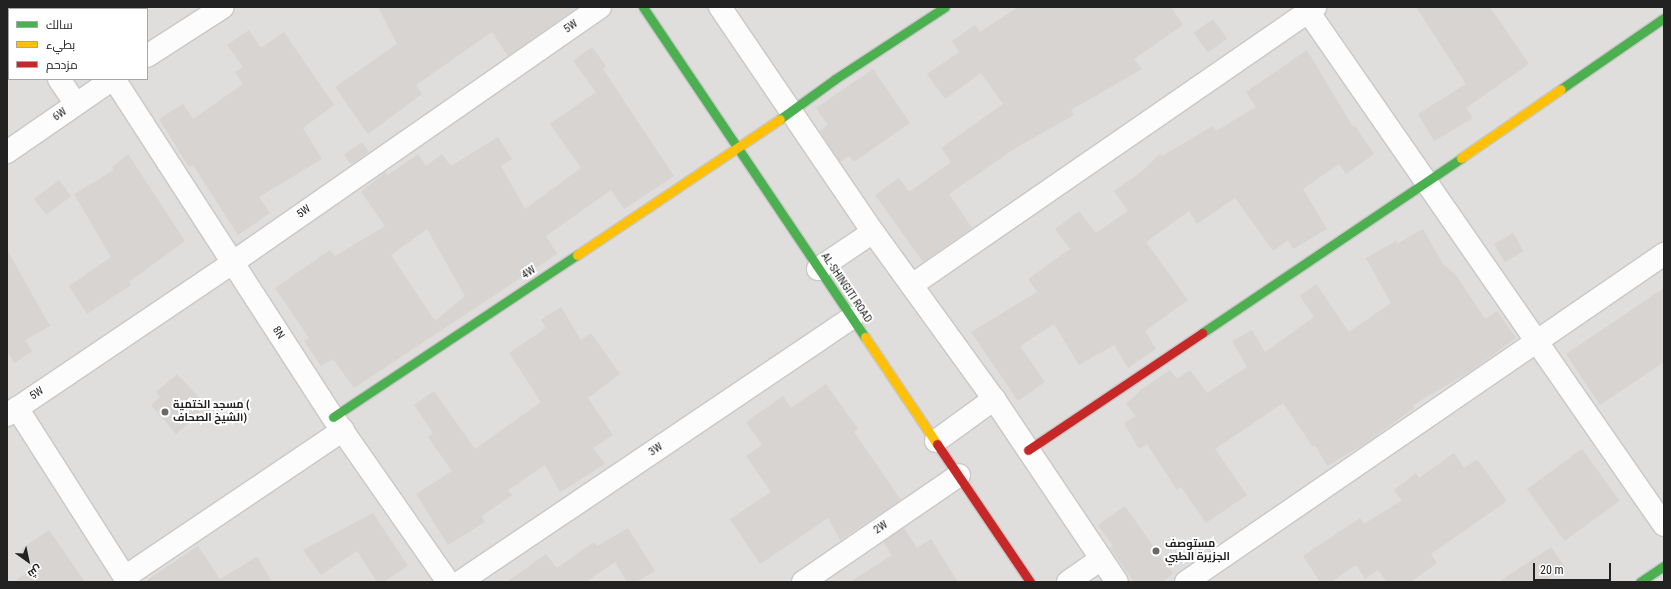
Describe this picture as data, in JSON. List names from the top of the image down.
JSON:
{
  "streets": {
    "street": [
      "5W",
      "6W",
      "4W",
      "AL-SHINGITI ROAD",
      "8N",
      "3W",
      "2W"
    ]
  },
  "crossings": [
    ["5W", "8N"],
    ["4W", "AL-SHINGITI ROAD"],
    ["4W", "8N"],
    ["AL-SHINGITI ROAD", "3W"],
    ["AL-SHINGITI ROAD", "2W"]
  ],
  "places": ["مسجد الختمية ( الشيخ الصحاف)", "مستوصف الجزيرة الطبي"],
  "legend": ["سالك", "بطيء", "مزدحم"],
  "scale_bar": "20 m",
  "north": "bottom right"
}
